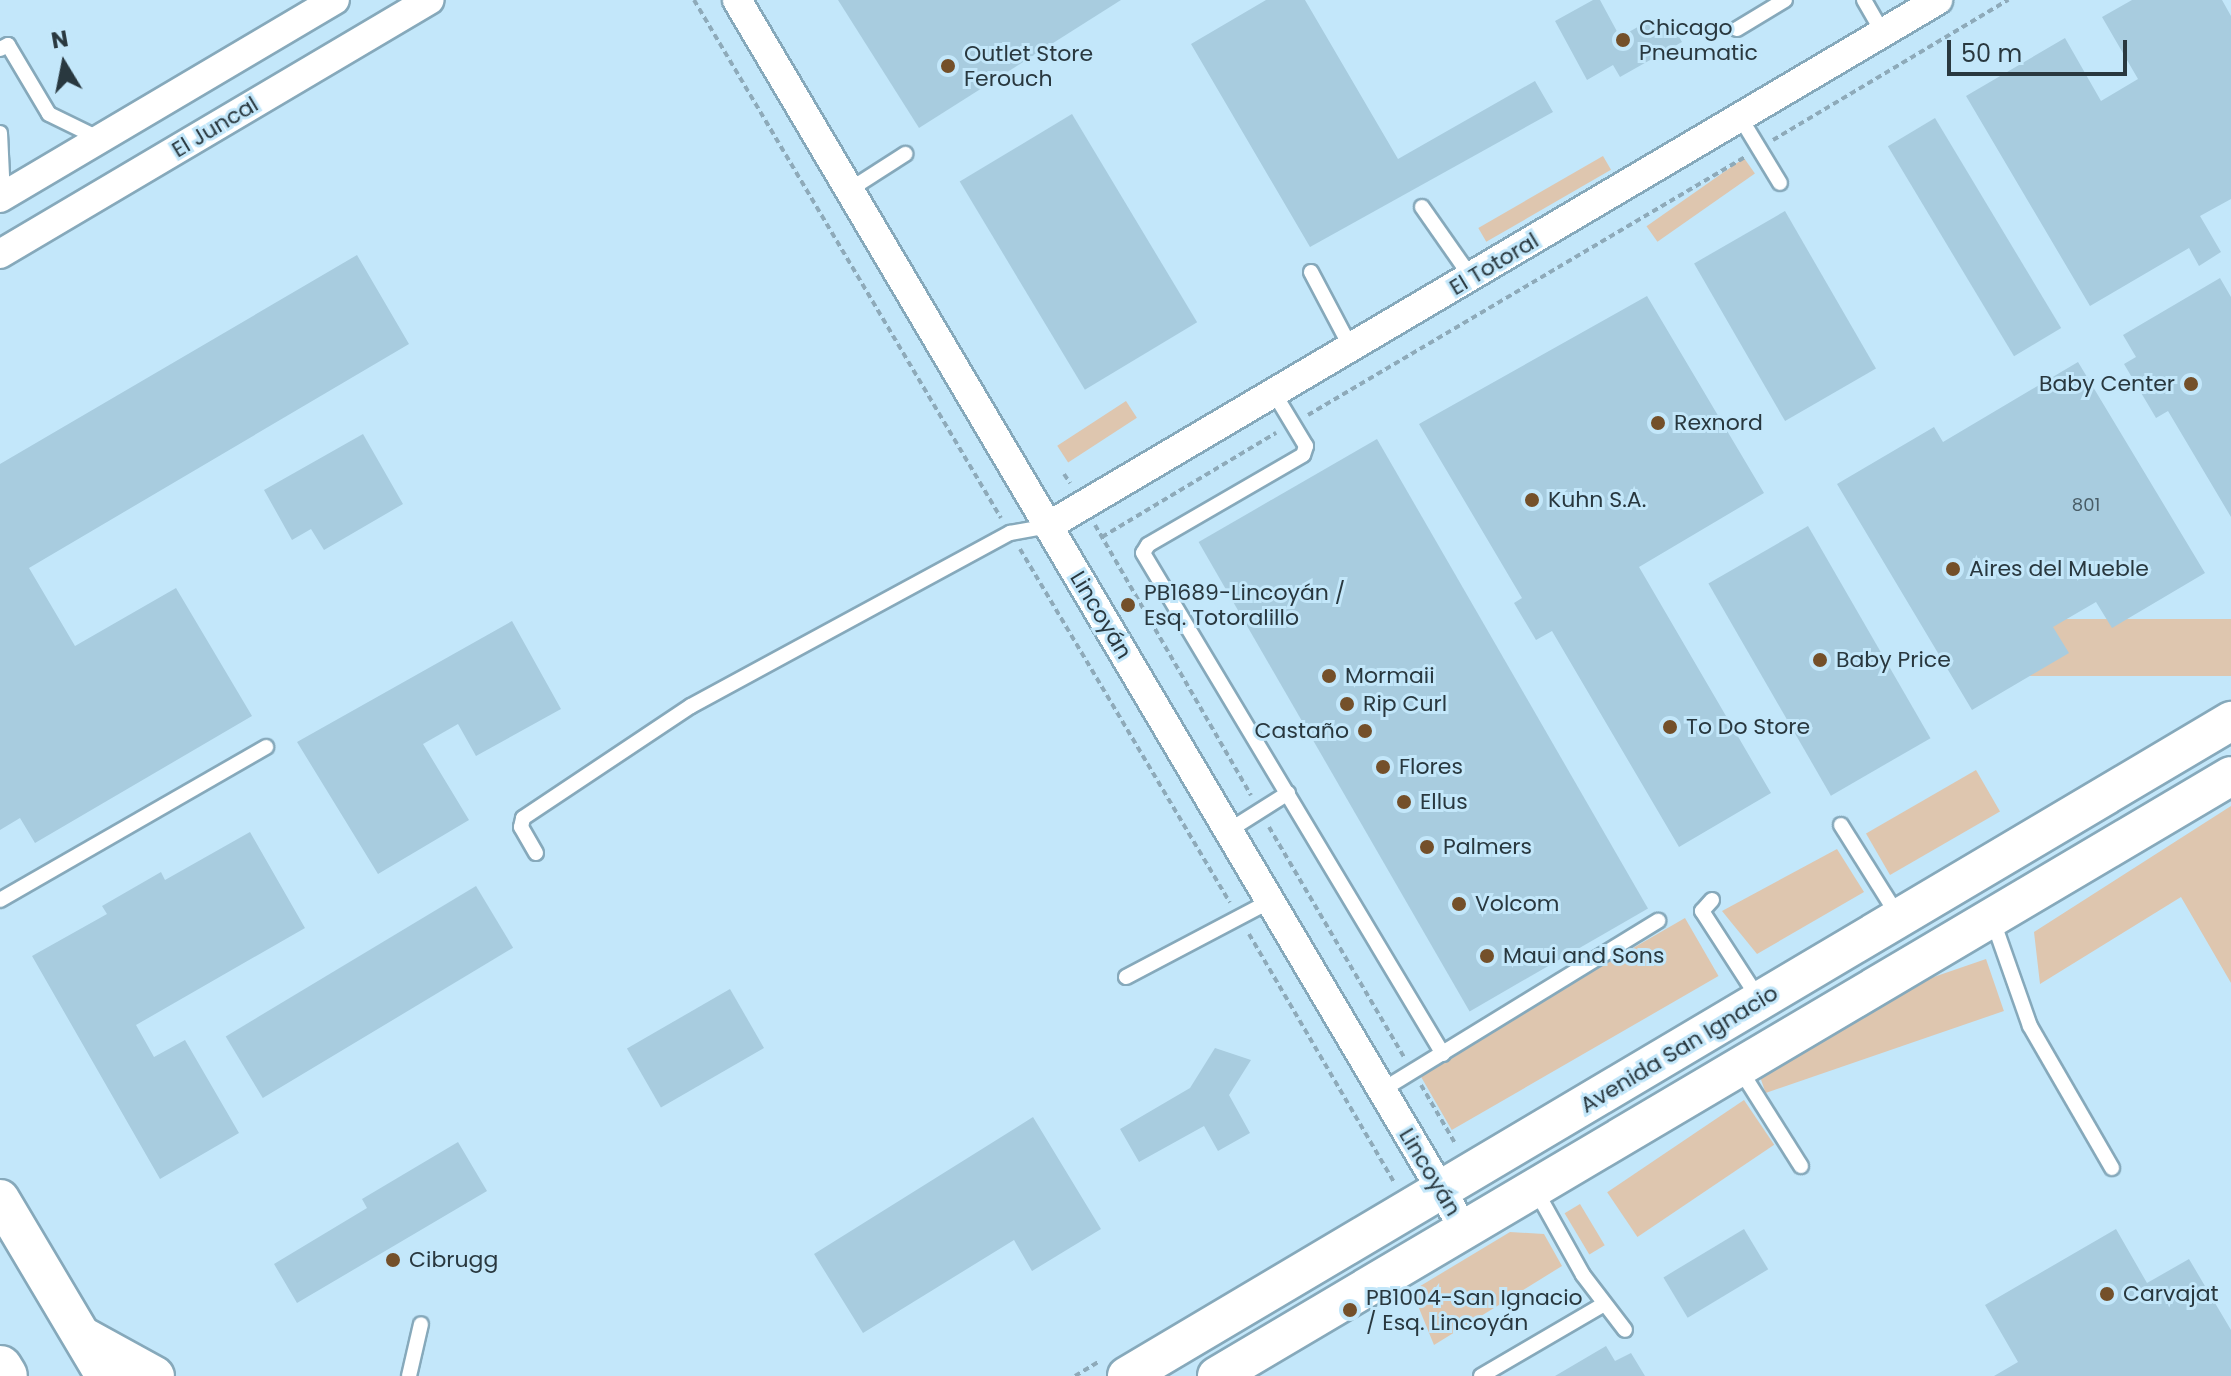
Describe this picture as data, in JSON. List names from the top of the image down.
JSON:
{
  "streets": {
    "main road": ["Avenida San Ignacio"],
    "street": ["El Juncal", "El Totoral", "Lincoyán"]
  },
  "crossings": [
    ["El Totoral", "Lincoyán"],
    ["Lincoyán", "Avenida San Ignacio"]
  ],
  "places": [
    "Chicago Pneumatic",
    "Outlet Store Ferouch",
    "Baby Center",
    "Rexnord",
    "Kuhn S.A.",
    "Aires del Mueble",
    "PB1689-Lincoyán / Esq. Totoralillo",
    "Baby Price",
    "Mormaii",
    "Rip Curl",
    "To Do Store",
    "Castaño",
    "Flores",
    "Ellus",
    "Palmers",
    "Volcom",
    "Maui and Sons",
    "Cibrugg",
    "Carvajat",
    "PB1004-San Ignacio / Esq. Lincoyán"
  ],
  "house_numbers": ["801"],
  "scale_bar": "50 m",
  "north": "top"
}
